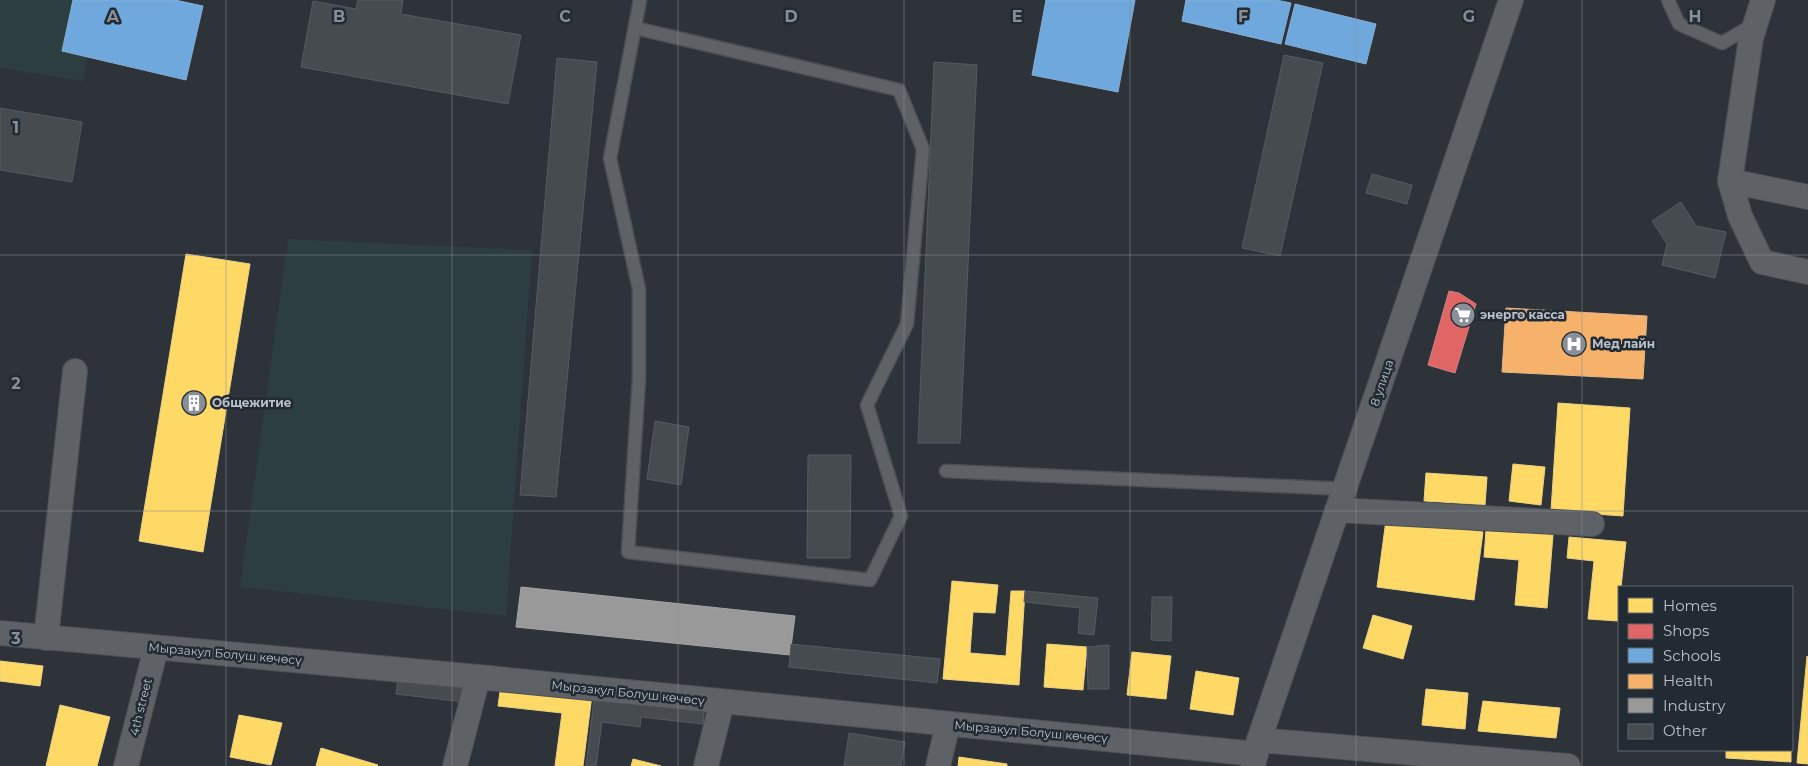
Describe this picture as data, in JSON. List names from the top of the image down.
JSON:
{
  "streets": {
    "street": ["8 улица", "Мырзакул Болуш көчөсү", "4th street"]
  },
  "crossings": [
    ["8 улица", "Мырзакул Болуш көчөсү"],
    ["Мырзакул Болуш көчөсү", "4th street"]
  ],
  "places": {
    "supermarket": ["энерго касса"],
    "hospital": ["Мед лайн"],
    "building": ["Общежитие"]
  },
  "legend": [
    "Homes",
    "Shops",
    "Schools",
    "Health",
    "Industry",
    "Other"
  ],
  "grid": {
    "columns": [
      "A",
      "B",
      "C",
      "D",
      "E",
      "F",
      "G",
      "H"
    ],
    "rows": ["1", "2", "3"]
  }
}
